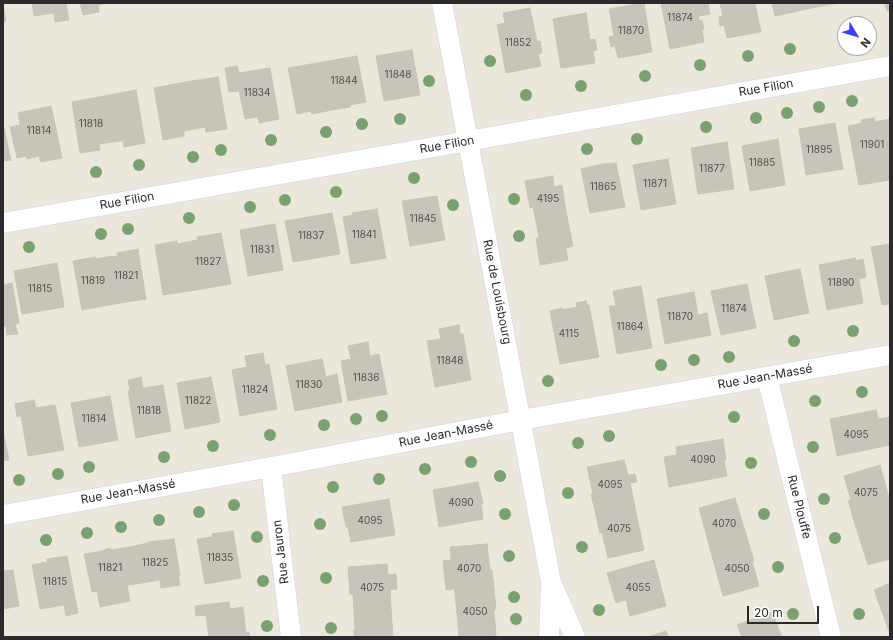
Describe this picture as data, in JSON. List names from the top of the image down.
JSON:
{
  "streets": {
    "street": [
      "Rue Filion",
      "Rue de Louisbourg",
      "Rue Jean-Massé",
      "Rue Plouffe",
      "Rue Jauron"
    ]
  },
  "crossings": [
    ["Rue Filion", "Rue de Louisbourg"],
    ["Rue de Louisbourg", "Rue Jean-Massé"],
    ["Rue Jean-Massé", "Rue Plouffe"],
    ["Rue Jean-Massé", "Rue Jauron"]
  ],
  "house_numbers": [
    "11874",
    "11870",
    "11852",
    "11848",
    "11844",
    "11834",
    "11818",
    "11814",
    "11901",
    "11895",
    "11885",
    "11877",
    "11871",
    "11865",
    "4195",
    "11845",
    "11841",
    "11837",
    "11831",
    "11827",
    "11821",
    "11819",
    "11890",
    "11815",
    "11874",
    "11870",
    "11864",
    "4115",
    "11848",
    "11836",
    "11830",
    "11824",
    "11822",
    "11818",
    "11814",
    "4095",
    "4090",
    "4095",
    "4075",
    "4090",
    "4095",
    "4070",
    "4075",
    "11835",
    "11825",
    "11821",
    "4070",
    "4050",
    "11815",
    "4075",
    "4055",
    "4050"
  ],
  "scale_bar": "20 m",
  "north": "bottom right"
}
